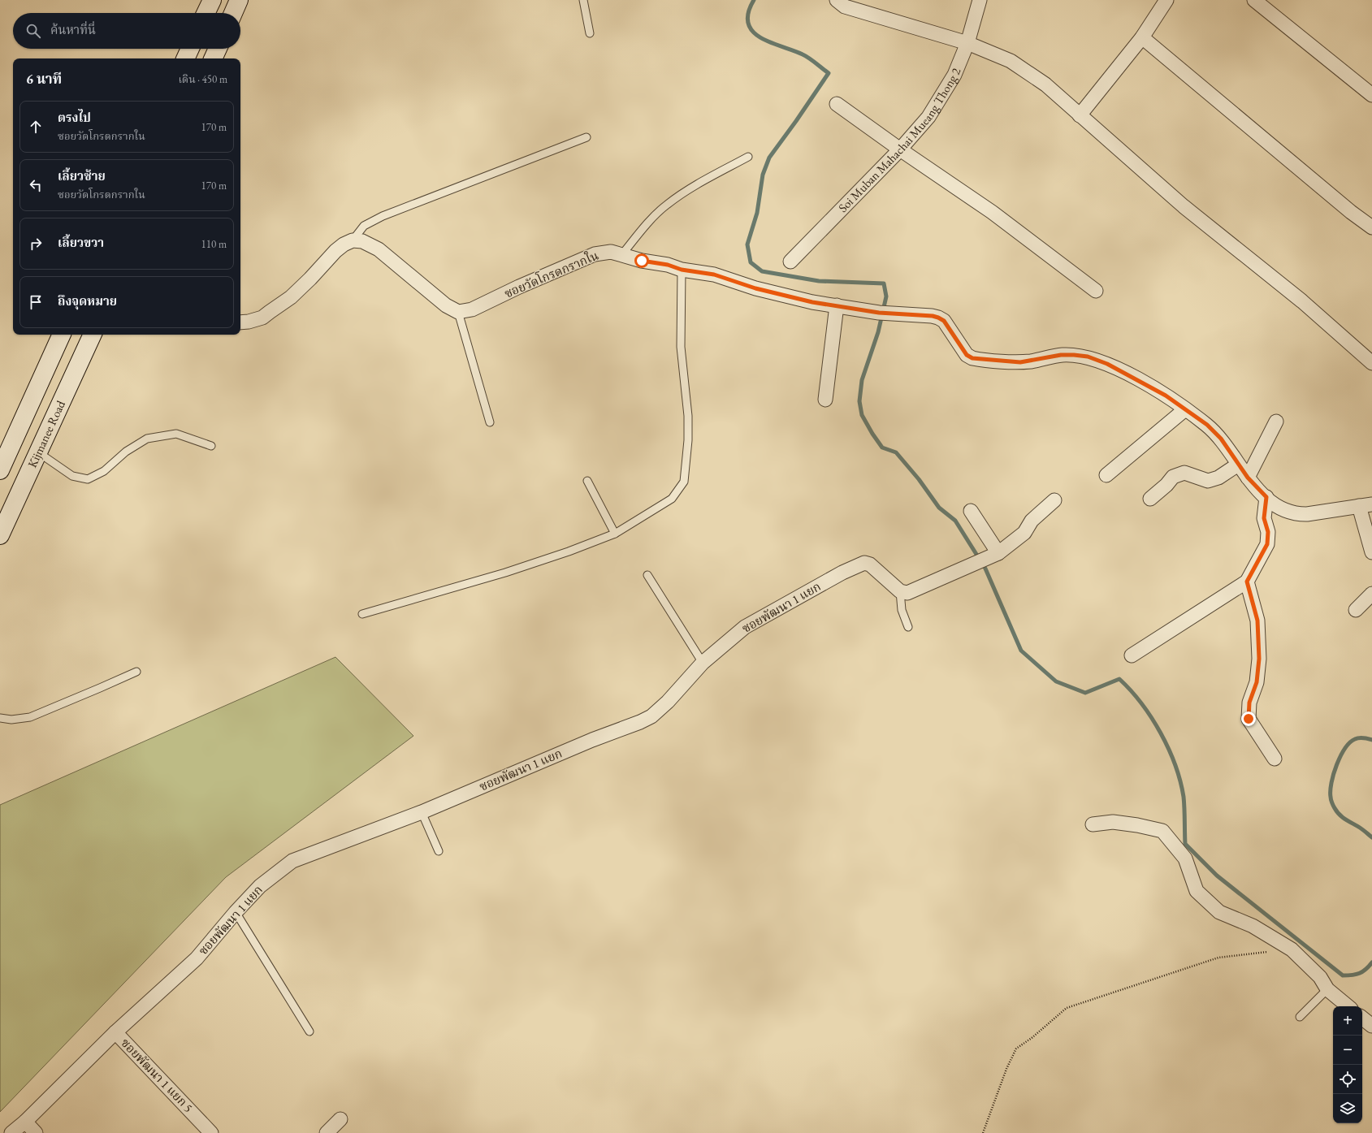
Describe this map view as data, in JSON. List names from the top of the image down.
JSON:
{
  "streets": {
    "main road": ["Kijmanee Road"],
    "street": [
      "Soi Muban Mahachai Mueang Thong 2",
      "ซอยวัดโกรดกรากใน",
      "ซอยพัฒนา 1 แยก",
      "ซอยพัฒนา 1 แยก 5"
    ]
  },
  "crossings": [
    ["ซอยพัฒนา 1 แยก", "ซอยพัฒนา 1 แยก 5"]
  ],
  "page": {
    "search": "ค้นหาที่นี่",
    "heading": ["6 นาที", "เดิน · 450 m"],
    "list": [
      ["ตรงไป", "ซอยวัดโกรดกรากใน", "170 m"],
      ["เลี้ยวซ้าย", "ซอยวัดโกรดกรากใน", "170 m"],
      ["เลี้ยวขวา", "110 m"],
      "ถึงจุดหมาย"
    ],
    "map_buttons": ["+", "−"]
  }
}
